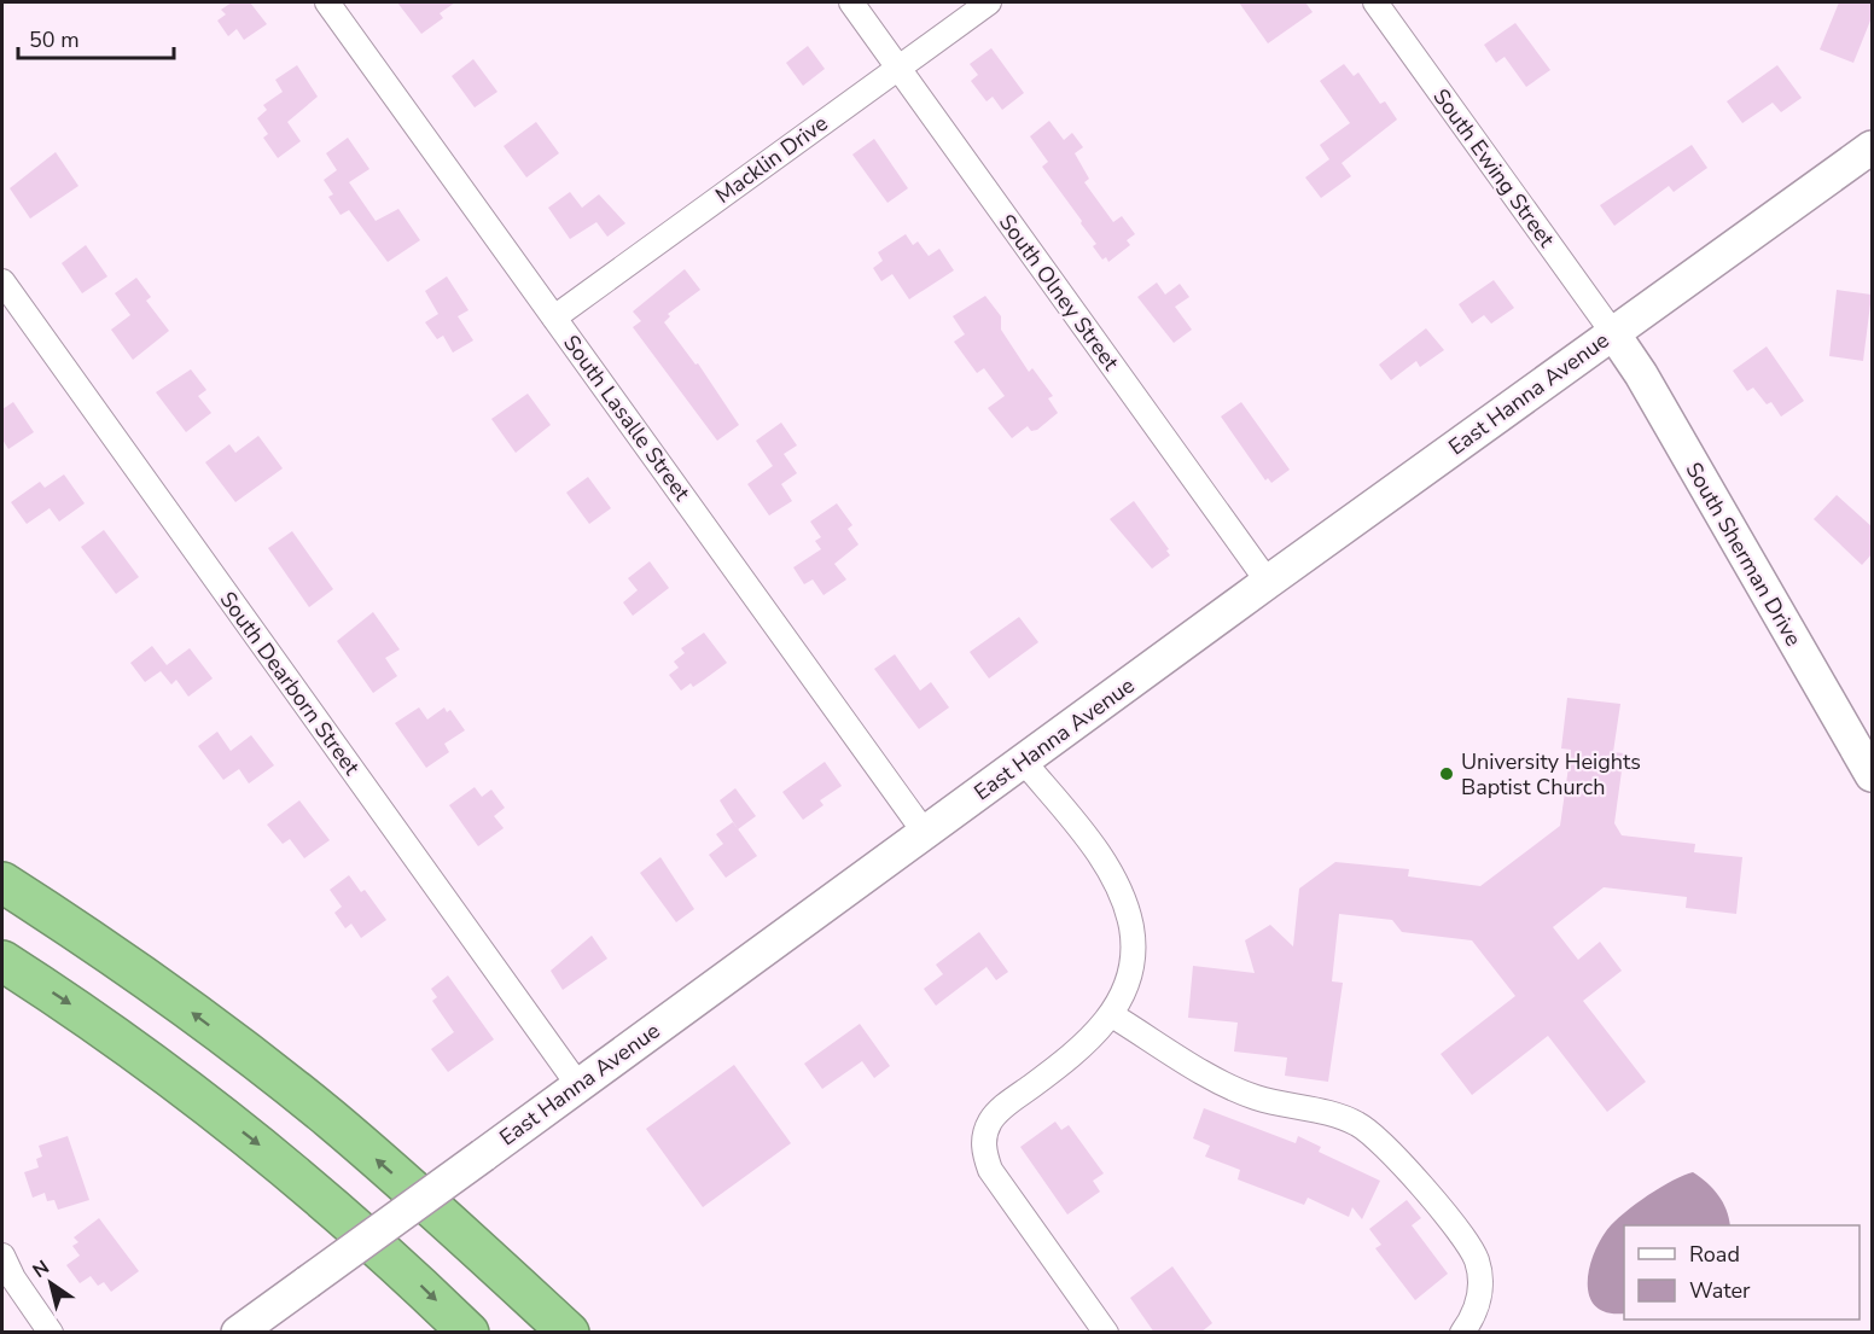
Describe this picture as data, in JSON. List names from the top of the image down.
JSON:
{
  "streets": {
    "main road": ["East Hanna Avenue", "South Sherman Drive"],
    "street": [
      "Macklin Drive",
      "South Ewing Street",
      "South Olney Street",
      "South Lasalle Street",
      "South Dearborn Street"
    ]
  },
  "crossings": [
    ["Macklin Drive", "South Olney Street"],
    ["Macklin Drive", "South Lasalle Street"],
    ["South Ewing Street", "East Hanna Avenue"],
    ["South Ewing Street", "South Sherman Drive"],
    ["South Olney Street", "East Hanna Avenue"],
    ["East Hanna Avenue", "South Lasalle Street"],
    ["East Hanna Avenue", "South Sherman Drive"],
    ["East Hanna Avenue", "South Dearborn Street"]
  ],
  "places": ["University Heights Baptist Church"],
  "legend": ["Road", "Water"],
  "scale_bar": "50 m",
  "north": "top left"
}
